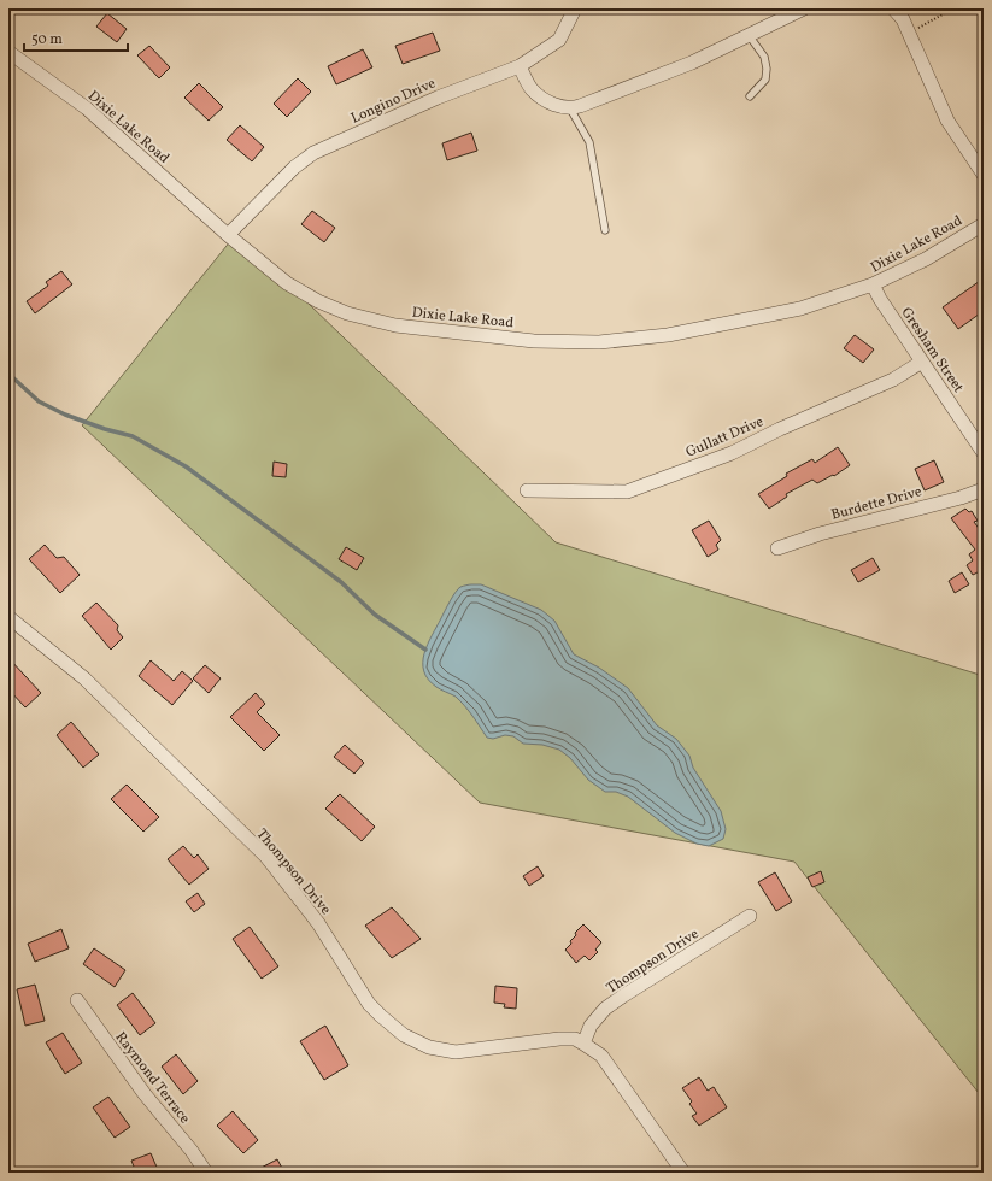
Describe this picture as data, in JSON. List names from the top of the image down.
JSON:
{
  "streets": {
    "street": [
      "Longino Drive",
      "Dixie Lake Road",
      "Gresham Street",
      "Gullatt Drive",
      "Burdette Drive",
      "Thompson Drive",
      "Raymond Terrace"
    ]
  },
  "crossings": [
    ["Longino Drive", "Dixie Lake Road"],
    ["Dixie Lake Road", "Gresham Street"],
    ["Gresham Street", "Gullatt Drive"]
  ],
  "scale_bar": "50 m"
}
